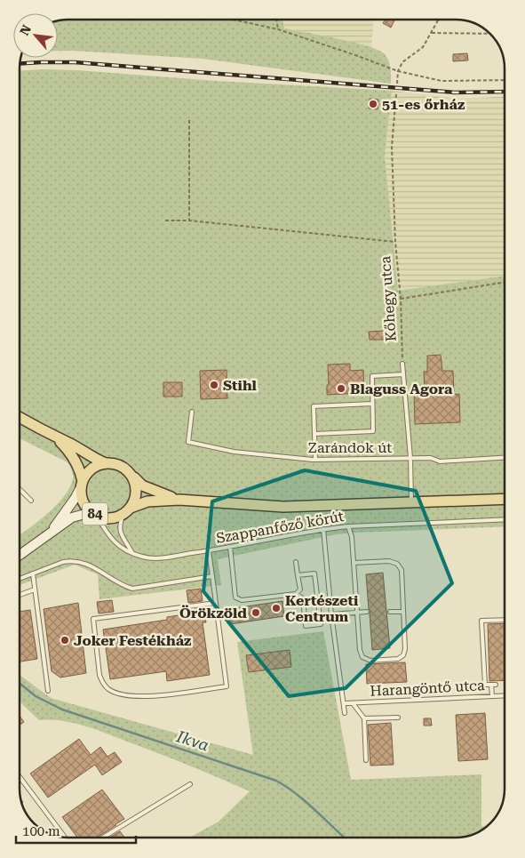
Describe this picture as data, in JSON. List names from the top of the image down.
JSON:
{
  "streets": {
    "main road": ["84"],
    "lane": ["Zarándok út", "Szappanfőző körút", "Harangöntő utca"],
    "path": ["Kőhegy utca"]
  },
  "crossings": [
    ["84", "Szappanfőző körút"]
  ],
  "water": ["Ikva"],
  "places": [
    "51-es őrház",
    "Stihl",
    "Blaguss Agora",
    "Kertészeti Centrum",
    "Örökzöld",
    "Joker Festékház"
  ],
  "scale_bar": "100 m",
  "north": "top left"
}
